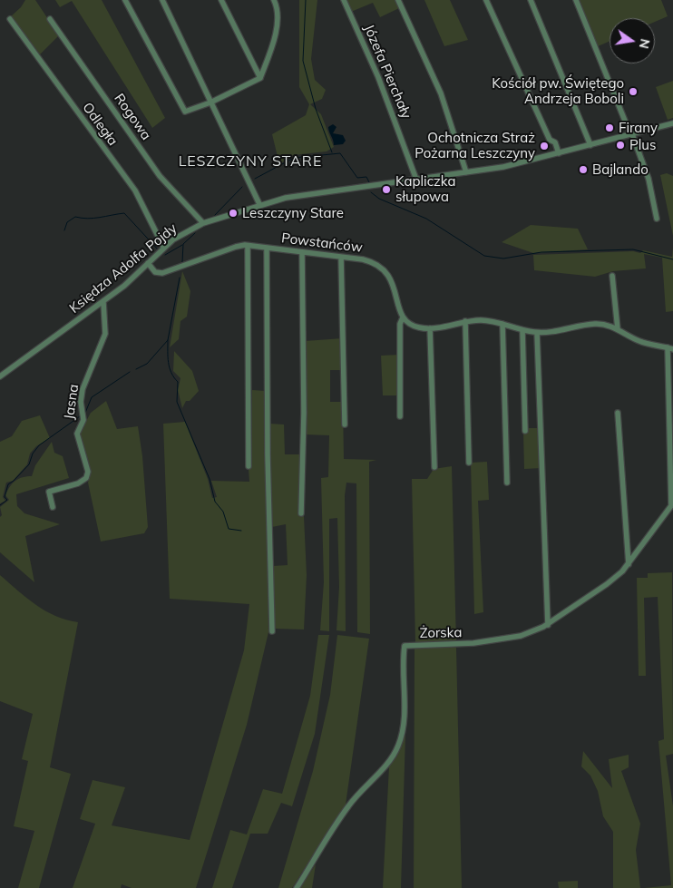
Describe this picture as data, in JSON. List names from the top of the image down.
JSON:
{
  "streets": {
    "street": [
      "Józefa Pierchały",
      "Rogowa",
      "Odległa",
      "Powstańców",
      "Księdza Adolfa Pojdy",
      "Jasna",
      "Żorska"
    ]
  },
  "crossings": [
    ["Józefa Pierchały", "Księdza Adolfa Pojdy"],
    ["Rogowa", "Księdza Adolfa Pojdy"],
    ["Odległa", "Księdza Adolfa Pojdy"],
    ["Powstańców", "Księdza Adolfa Pojdy"],
    ["Księdza Adolfa Pojdy", "Jasna"]
  ],
  "districts": ["LESZCZYNY STARE"],
  "places": [
    "Kościół pw. Świętego Andrzeja Boboli",
    "Firany",
    "Plus",
    "Ochotnicza Straż Pożarna Leszczyny",
    "Bajlando",
    "Kapliczka słupowa",
    "Leszczyny Stare"
  ],
  "north": "right"
}
